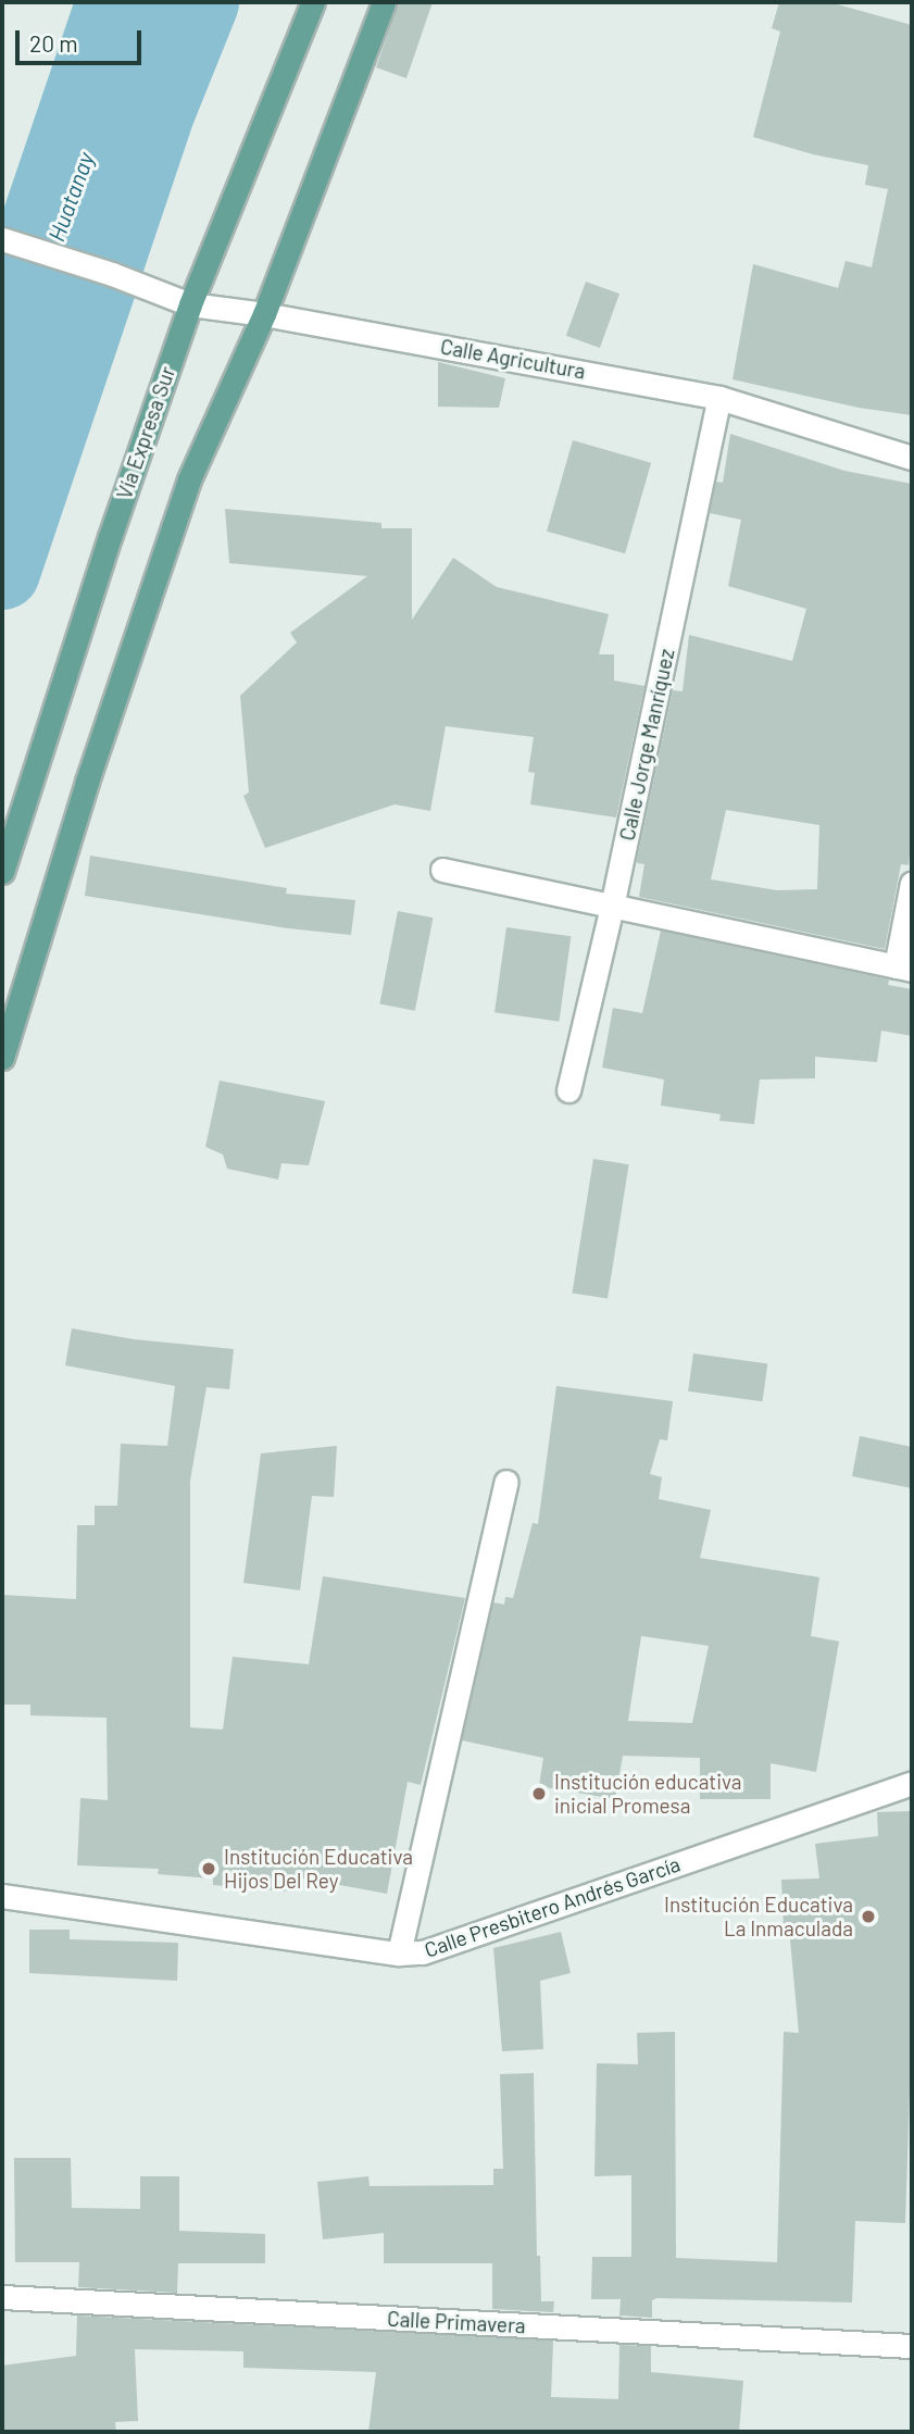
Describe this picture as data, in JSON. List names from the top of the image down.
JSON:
{
  "streets": {
    "main road": ["Vía Expresa Sur"],
    "street": [
      "Calle Agricultura",
      "Calle Jorge Manríquez",
      "Calle Presbitero Andrés García",
      "Calle Primavera"
    ]
  },
  "crossings": [
    ["Calle Agricultura", "Vía Expresa Sur"],
    ["Calle Agricultura", "Calle Jorge Manríquez"]
  ],
  "water": ["Huatanay"],
  "places": ["Institución educativa inicial Promesa", "Institución Educativa Hijos Del Rey", "Institución Educativa La Inmaculada"],
  "scale_bar": "20 m"
}
